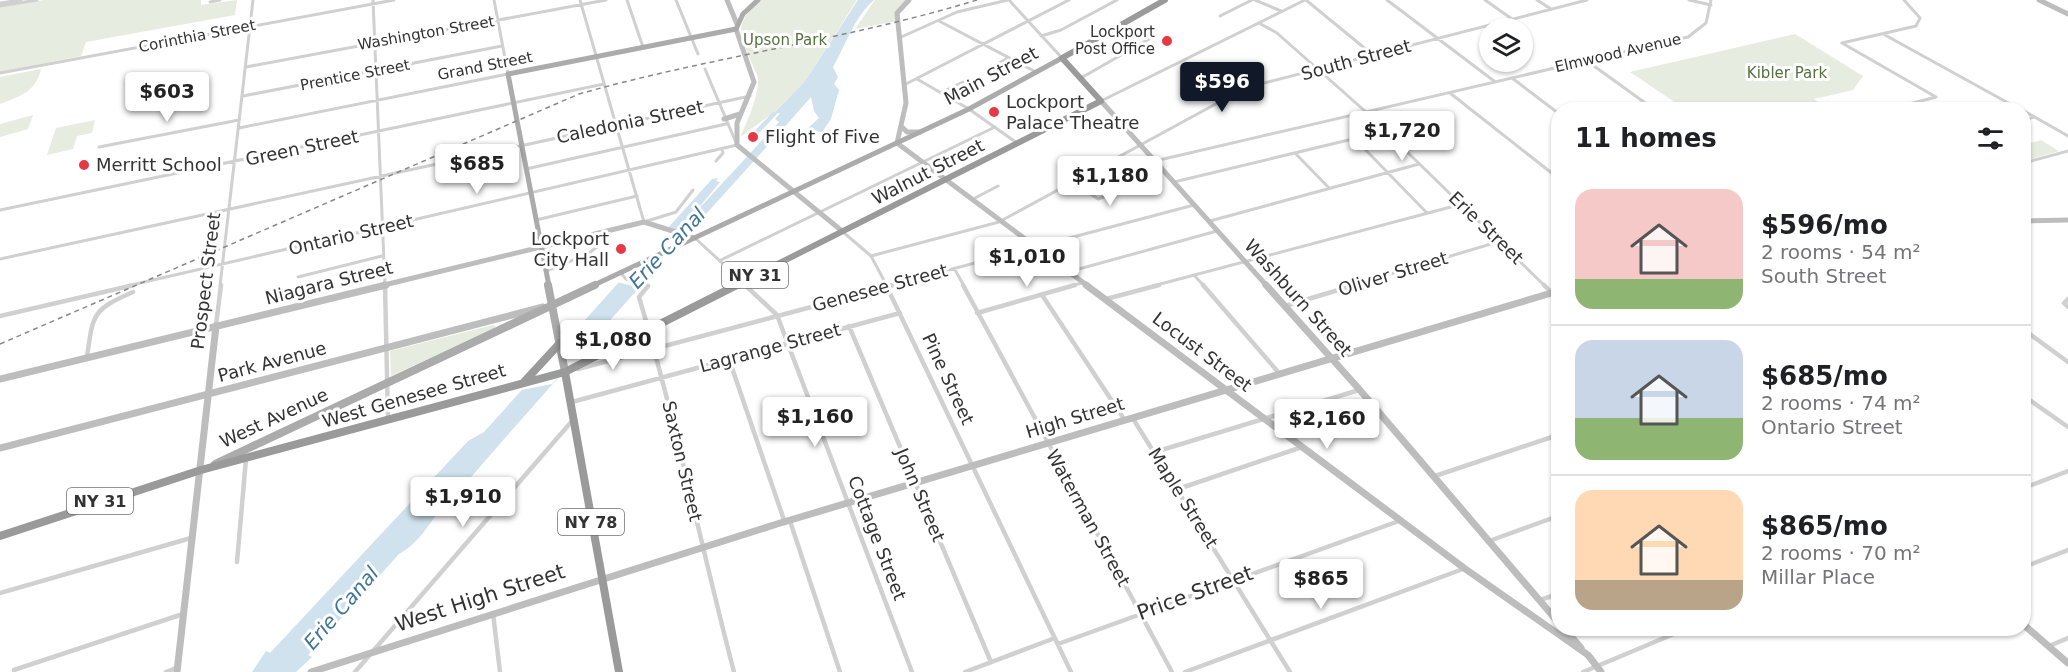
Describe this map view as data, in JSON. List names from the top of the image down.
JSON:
{
  "streets": {
    "highway": [
      "Walnut Street",
      "NY 31",
      "Washburn Street",
      "West Genesee Street",
      "West Avenue",
      "NY 78"
    ],
    "main road": ["Grand Street", "Main Street"],
    "street": [
      "Washington Street",
      "Corinthia Street",
      "Elmwood Avenue",
      "South Street",
      "Prentice Street",
      "Caledonia Street",
      "Green Street",
      "Erie Street",
      "Ontario Street",
      "Oliver Street",
      "Prospect Street",
      "Niagara Street",
      "Genesee Street",
      "Lagrange Street",
      "Locust Street",
      "Park Avenue",
      "Pine Street",
      "High Street",
      "Saxton Street",
      "John Street",
      "Maple Street",
      "Waterman Street",
      "Cottage Street",
      "Price Street",
      "West High Street"
    ]
  },
  "crossings": [
    ["Washington Street", "Prospect Street"],
    ["Corinthia Street", "Prospect Street"],
    ["Elmwood Avenue", "Erie Street"],
    ["Elmwood Avenue", "Washburn Street"],
    ["South Street", "Erie Street"],
    ["South Street", "Washburn Street"],
    ["South Street", "Locust Street"],
    ["South Street", "Pine Street"],
    ["Grand Street", "Prospect Street"],
    ["Grand Street", "NY 78"],
    ["Prentice Street", "Prospect Street"],
    ["Main Street", "Washburn Street"],
    ["Main Street", "Locust Street"],
    ["Main Street", "Park Avenue"],
    ["Main Street", "Pine Street"],
    ["Main Street", "West Avenue"],
    ["Main Street", "Saxton Street"],
    ["Main Street", "NY 78"],
    ["Main Street", "Cottage Street"],
    ["Caledonia Street", "Prospect Street"],
    ["Caledonia Street", "NY 78"],
    ["Green Street", "Prospect Street"],
    ["Green Street", "NY 78"],
    ["Walnut Street", "Erie Street"],
    ["Walnut Street", "Genesee Street"],
    ["Walnut Street", "Washburn Street"],
    ["Walnut Street", "Locust Street"],
    ["Walnut Street", "Pine Street"],
    ["Walnut Street", "West Genesee Street"],
    ["Walnut Street", "Saxton Street"],
    ["Walnut Street", "NY 78"],
    ["Walnut Street", "Cottage Street"],
    ["Erie Street", "Oliver Street"],
    ["Ontario Street", "Prospect Street"],
    ["Ontario Street", "Pine Street"],
    ["Ontario Street", "NY 78"],
    ["Oliver Street", "Washburn Street"],
    ["Prospect Street", "Niagara Street"],
    ["Prospect Street", "Park Avenue"],
    ["Prospect Street", "West Genesee Street"],
    ["Prospect Street", "West Avenue"],
    ["Niagara Street", "NY 78"],
    ["Niagara Street", "Cottage Street"],
    ["Genesee Street", "Washburn Street"],
    ["Genesee Street", "Locust Street"],
    ["Genesee Street", "Pine Street"],
    ["Genesee Street", "West Genesee Street"],
    ["Genesee Street", "Saxton Street"],
    ["Genesee Street", "Waterman Street"],
    ["Genesee Street", "NY 78"],
    ["Genesee Street", "Cottage Street"],
    ["Washburn Street", "High Street"],
    ["Lagrange Street", "Pine Street"],
    ["Lagrange Street", "Saxton Street"],
    ["Lagrange Street", "John Street"],
    ["Lagrange Street", "NY 78"],
    ["Lagrange Street", "Cottage Street"],
    ["Locust Street", "High Street"],
    ["Locust Street", "Price Street"],
    ["Park Avenue", "West Avenue"],
    ["Park Avenue", "NY 78"],
    ["Pine Street", "High Street"],
    ["Pine Street", "Price Street"],
    ["West Genesee Street", "West Avenue"],
    ["West Genesee Street", "NY 78"],
    ["West Avenue", "NY 78"],
    ["High Street", "Saxton Street"],
    ["High Street", "John Street"],
    ["High Street", "Maple Street"],
    ["High Street", "Waterman Street"],
    ["High Street", "NY 78"],
    ["High Street", "Cottage Street"],
    ["High Street", "West High Street"],
    ["Maple Street", "Price Street"],
    ["Waterman Street", "Price Street"],
    ["NY 78", "West High Street"]
  ],
  "water": ["Erie Canal"],
  "parks": ["Upson Park", "Kibler Park"],
  "places": [
    "Lockport Post Office",
    "Lockport Palace Theatre",
    "Flight of Five",
    "Merritt School",
    "Lockport City Hall"
  ],
  "page": {
    "price": [
      "$596",
      "$603",
      "$1,720",
      "$685",
      "$1,180",
      "$1,010",
      "$1,080",
      "$1,160",
      "$2,160",
      "$1,910",
      "$865"
    ],
    "heading": "11 homes",
    "list": [
      {
        "name": "$596/mo",
        "note": "2 rooms · 54 m² · South Street"
      },
      {
        "name": "$685/mo",
        "note": "2 rooms · 74 m² · Ontario Street"
      },
      {
        "name": "$865/mo",
        "note": "2 rooms · 70 m² · Millar Place"
      }
    ]
  }
}
